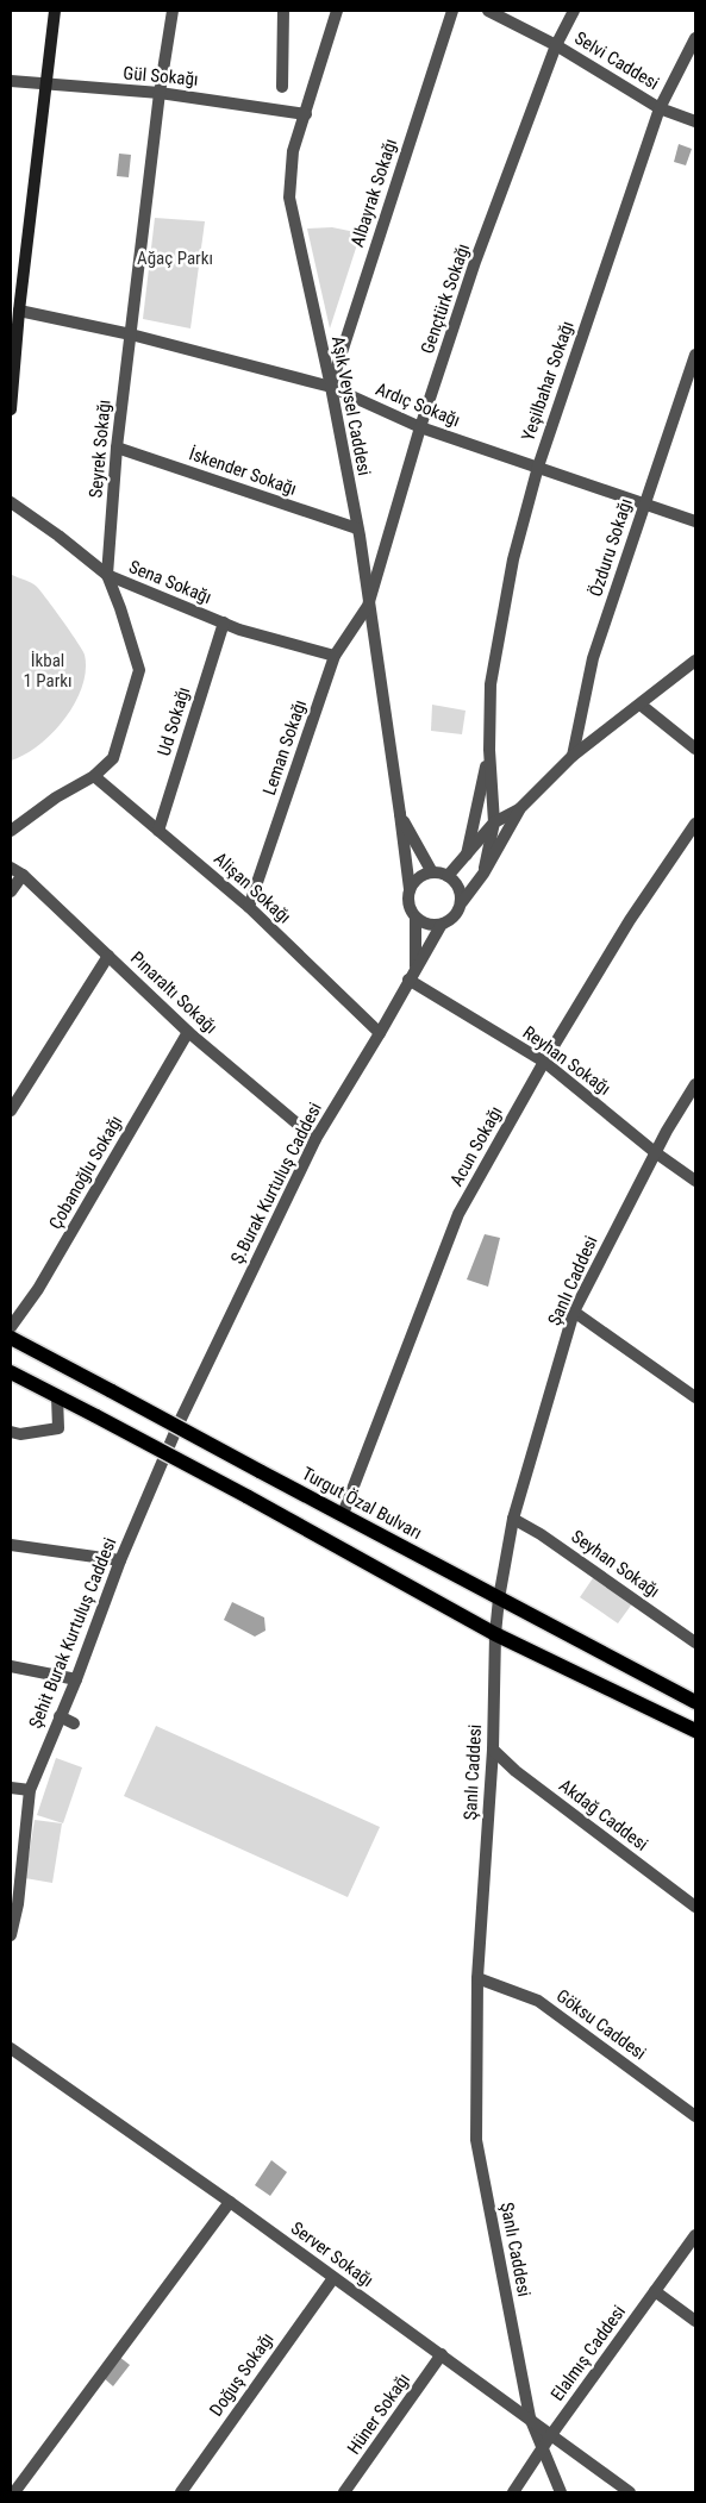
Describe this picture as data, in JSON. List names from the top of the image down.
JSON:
{
  "streets": {
    "main road": ["Turgut Özal Bulvarı"],
    "street": [
      "Selvi Caddesi",
      "Gül Sokağı",
      "Albayrak Sokağı",
      "Gençtürk Sokağı",
      "Yeşilbahar Sokağı",
      "Ardıç Sokağı",
      "Aşık Veysel Caddesi",
      "Seyrek Sokağı",
      "İskender Sokağı",
      "Özduru Sokağı",
      "Sena Sokağı",
      "Ud Sokağı",
      "Leman Sokağı",
      "Alişan Sokağı",
      "Pınaraltı Sokağı",
      "Reyhan Sokağı",
      "Acun Sokağı",
      "Çobanoğlu Sokağı",
      "Ş.Burak Kurtuluş Caddesi",
      "Şanlı Caddesi",
      "Seyhan Sokağı",
      "Şehit Burak Kurtuluş Caddesi",
      "Akdağ Caddesi",
      "Göksu Caddesi",
      "Server Sokağı",
      "Elalmış Caddesi",
      "Doğuş Sokağı",
      "Hüner Sokağı"
    ]
  },
  "crossings": [
    ["Selvi Caddesi", "Gençtürk Sokağı"],
    ["Selvi Caddesi", "Yeşilbahar Sokağı"],
    ["Gül Sokağı", "Aşık Veysel Caddesi"],
    ["Gül Sokağı", "Seyrek Sokağı"],
    ["Albayrak Sokağı", "Ardıç Sokağı"],
    ["Albayrak Sokağı", "Aşık Veysel Caddesi"],
    ["Gençtürk Sokağı", "Ardıç Sokağı"],
    ["Gençtürk Sokağı", "Aşık Veysel Caddesi"],
    ["Gençtürk Sokağı", "Leman Sokağı"],
    ["Yeşilbahar Sokağı", "Ardıç Sokağı"],
    ["Ardıç Sokağı", "Aşık Veysel Caddesi"],
    ["Ardıç Sokağı", "Seyrek Sokağı"],
    ["Ardıç Sokağı", "Özduru Sokağı"],
    ["Aşık Veysel Caddesi", "İskender Sokağı"],
    ["Aşık Veysel Caddesi", "Leman Sokağı"],
    ["Seyrek Sokağı", "İskender Sokağı"],
    ["Seyrek Sokağı", "Sena Sokağı"],
    ["Seyrek Sokağı", "Alişan Sokağı"],
    ["Sena Sokağı", "Ud Sokağı"],
    ["Sena Sokağı", "Leman Sokağı"],
    ["Ud Sokağı", "Alişan Sokağı"],
    ["Leman Sokağı", "Alişan Sokağı"],
    ["Alişan Sokağı", "Ş.Burak Kurtuluş Caddesi"],
    ["Pınaraltı Sokağı", "Çobanoğlu Sokağı"],
    ["Pınaraltı Sokağı", "Ş.Burak Kurtuluş Caddesi"],
    ["Reyhan Sokağı", "Acun Sokağı"],
    ["Reyhan Sokağı", "Ş.Burak Kurtuluş Caddesi"],
    ["Reyhan Sokağı", "Şanlı Caddesi"],
    ["Acun Sokağı", "Turgut Özal Bulvarı"],
    ["Ş.Burak Kurtuluş Caddesi", "Şehit Burak Kurtuluş Caddesi"],
    ["Şanlı Caddesi", "Turgut Özal Bulvarı"],
    ["Şanlı Caddesi", "Seyhan Sokağı"],
    ["Şanlı Caddesi", "Akdağ Caddesi"],
    ["Şanlı Caddesi", "Göksu Caddesi"],
    ["Şanlı Caddesi", "Server Sokağı"],
    ["Şanlı Caddesi", "Elalmış Caddesi"],
    ["Server Sokağı", "Elalmış Caddesi"],
    ["Server Sokağı", "Doğuş Sokağı"],
    ["Server Sokağı", "Hüner Sokağı"]
  ],
  "parks": ["Ağaç Parkı", "İkbal 1 Parkı"]
}
